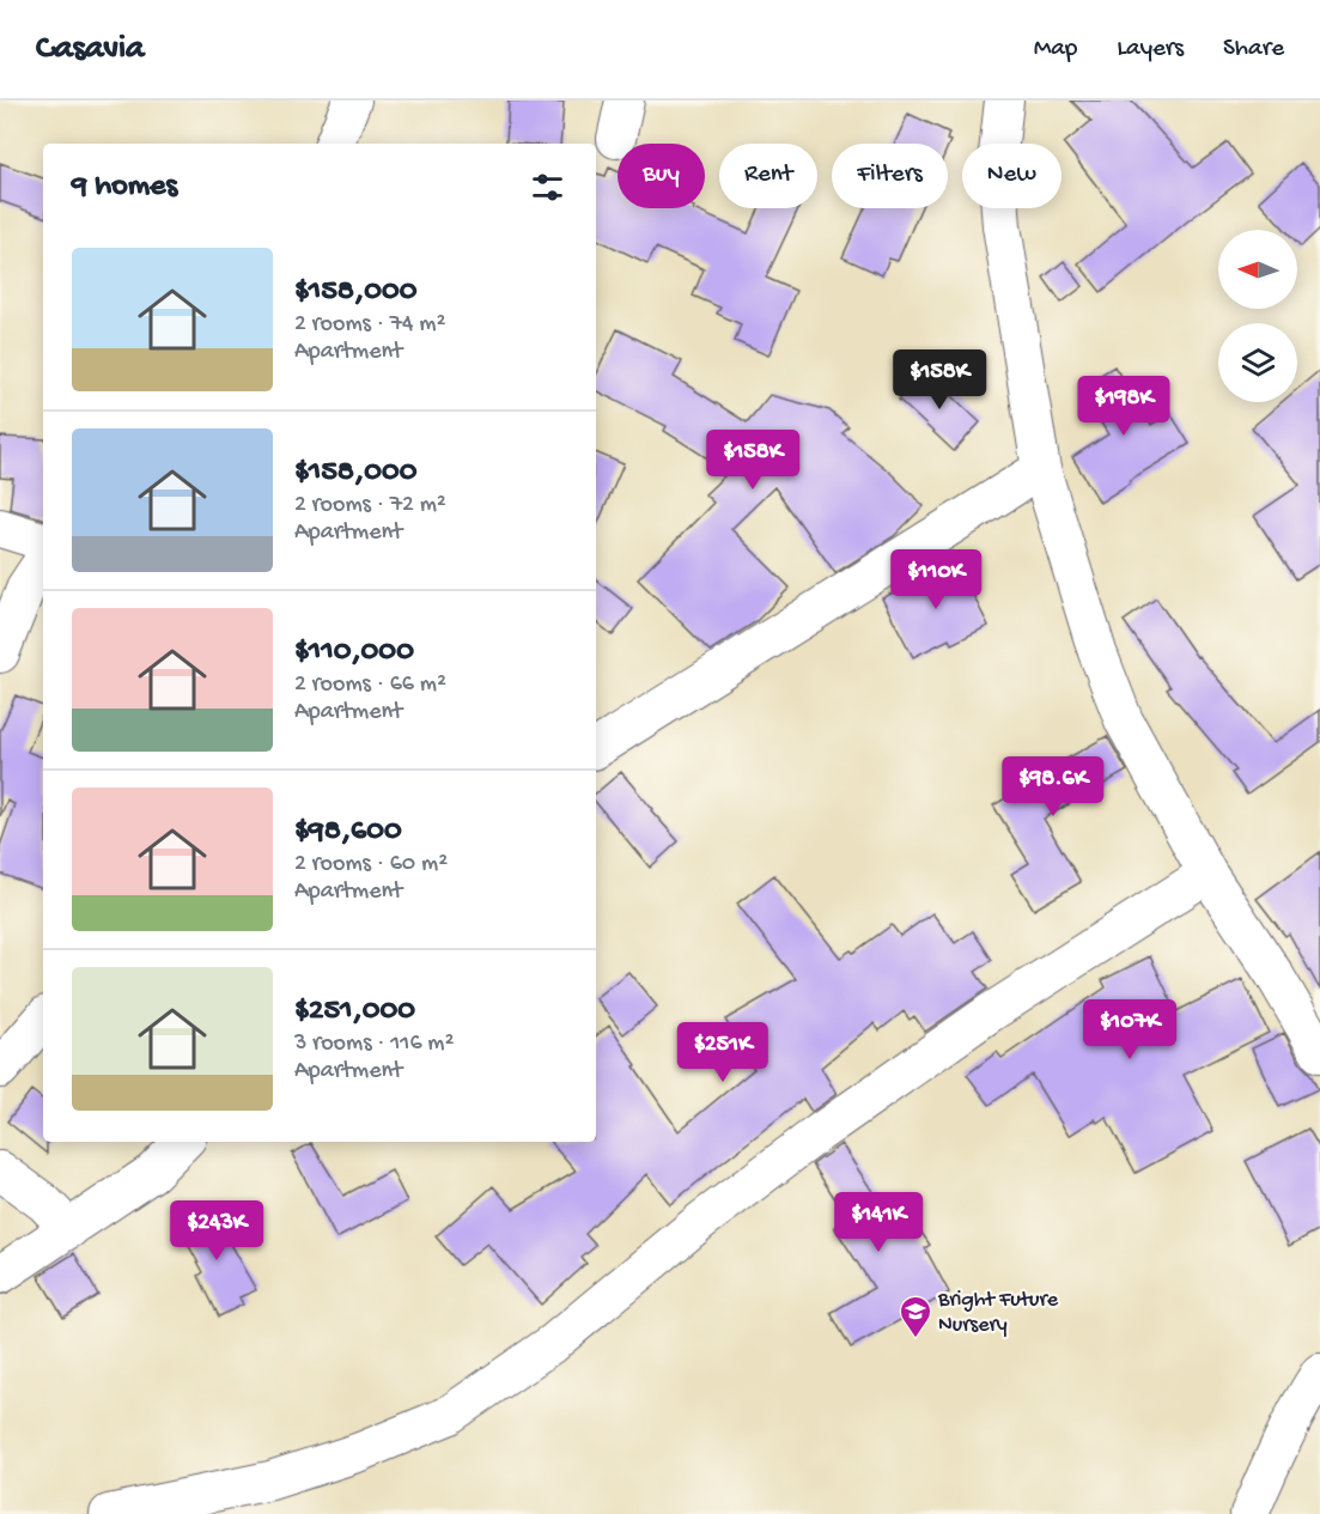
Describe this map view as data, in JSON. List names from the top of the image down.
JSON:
{
  "places": {
    "school or university": ["Bright Future Nursery"]
  },
  "north": "left",
  "page": {
    "header": "Casavia",
    "nav": ["Map", "Layers", "Share"],
    "chip": [
      "Buy",
      "Rent",
      "Filters",
      "New"
    ],
    "heading": "9 homes",
    "list": [
      {
        "name": "$158,000",
        "note": "2 rooms · 74 m² · Apartment"
      },
      {
        "name": "$158,000",
        "note": "2 rooms · 72 m² · Apartment"
      },
      {
        "name": "$110,000",
        "note": "2 rooms · 66 m² · Apartment"
      },
      {
        "name": "$98,600",
        "note": "2 rooms · 60 m² · Apartment"
      },
      {
        "name": "$251,000",
        "note": "3 rooms · 116 m² · Apartment"
      }
    ],
    "price": [
      "$158K",
      "$198K",
      "$158K",
      "$110K",
      "$98.6K",
      "$107K",
      "$251K",
      "$141K",
      "$243K"
    ]
  }
}
